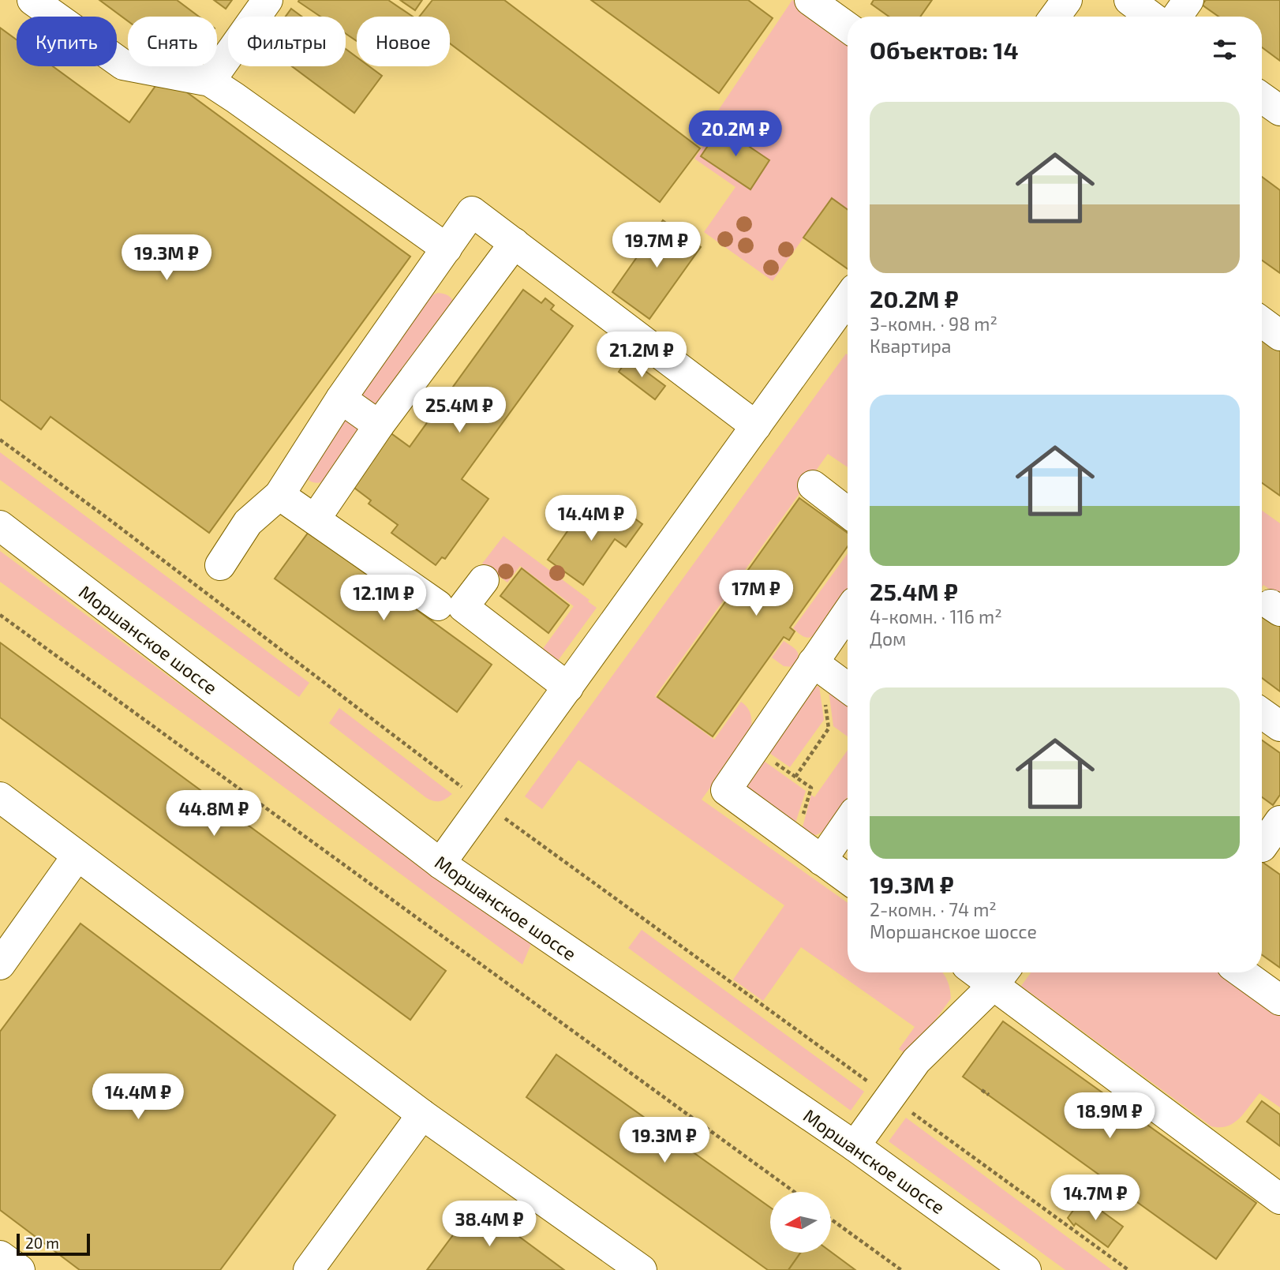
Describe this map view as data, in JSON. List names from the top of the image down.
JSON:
{
  "streets": {
    "main road": ["Моршанское шоссе"]
  },
  "scale_bar": "20 m",
  "north": "left",
  "page": {
    "chip": [
      "Купить",
      "Снять",
      "Фильтры",
      "Новое"
    ],
    "heading": "Объектов: 14",
    "list": [
      {
        "name": "20.2M ₽",
        "note": "3-комн. · 98 m² · Квартира"
      },
      {
        "name": "25.4M ₽",
        "note": "4-комн. · 116 m² · Дом"
      },
      {
        "name": "19.3M ₽",
        "note": "2-комн. · 74 m² · Моршанское шоссе"
      }
    ],
    "price": [
      "20.2M ₽",
      "19.7M ₽",
      "19.3M ₽",
      "21.2M ₽",
      "25.4M ₽",
      "14.4M ₽",
      "17M ₽",
      "12.1M ₽",
      "44.8M ₽",
      "14.4M ₽",
      "18.9M ₽",
      "19.3M ₽",
      "14.7M ₽",
      "38.4M ₽"
    ],
    "scale": "20 m"
  }
}
